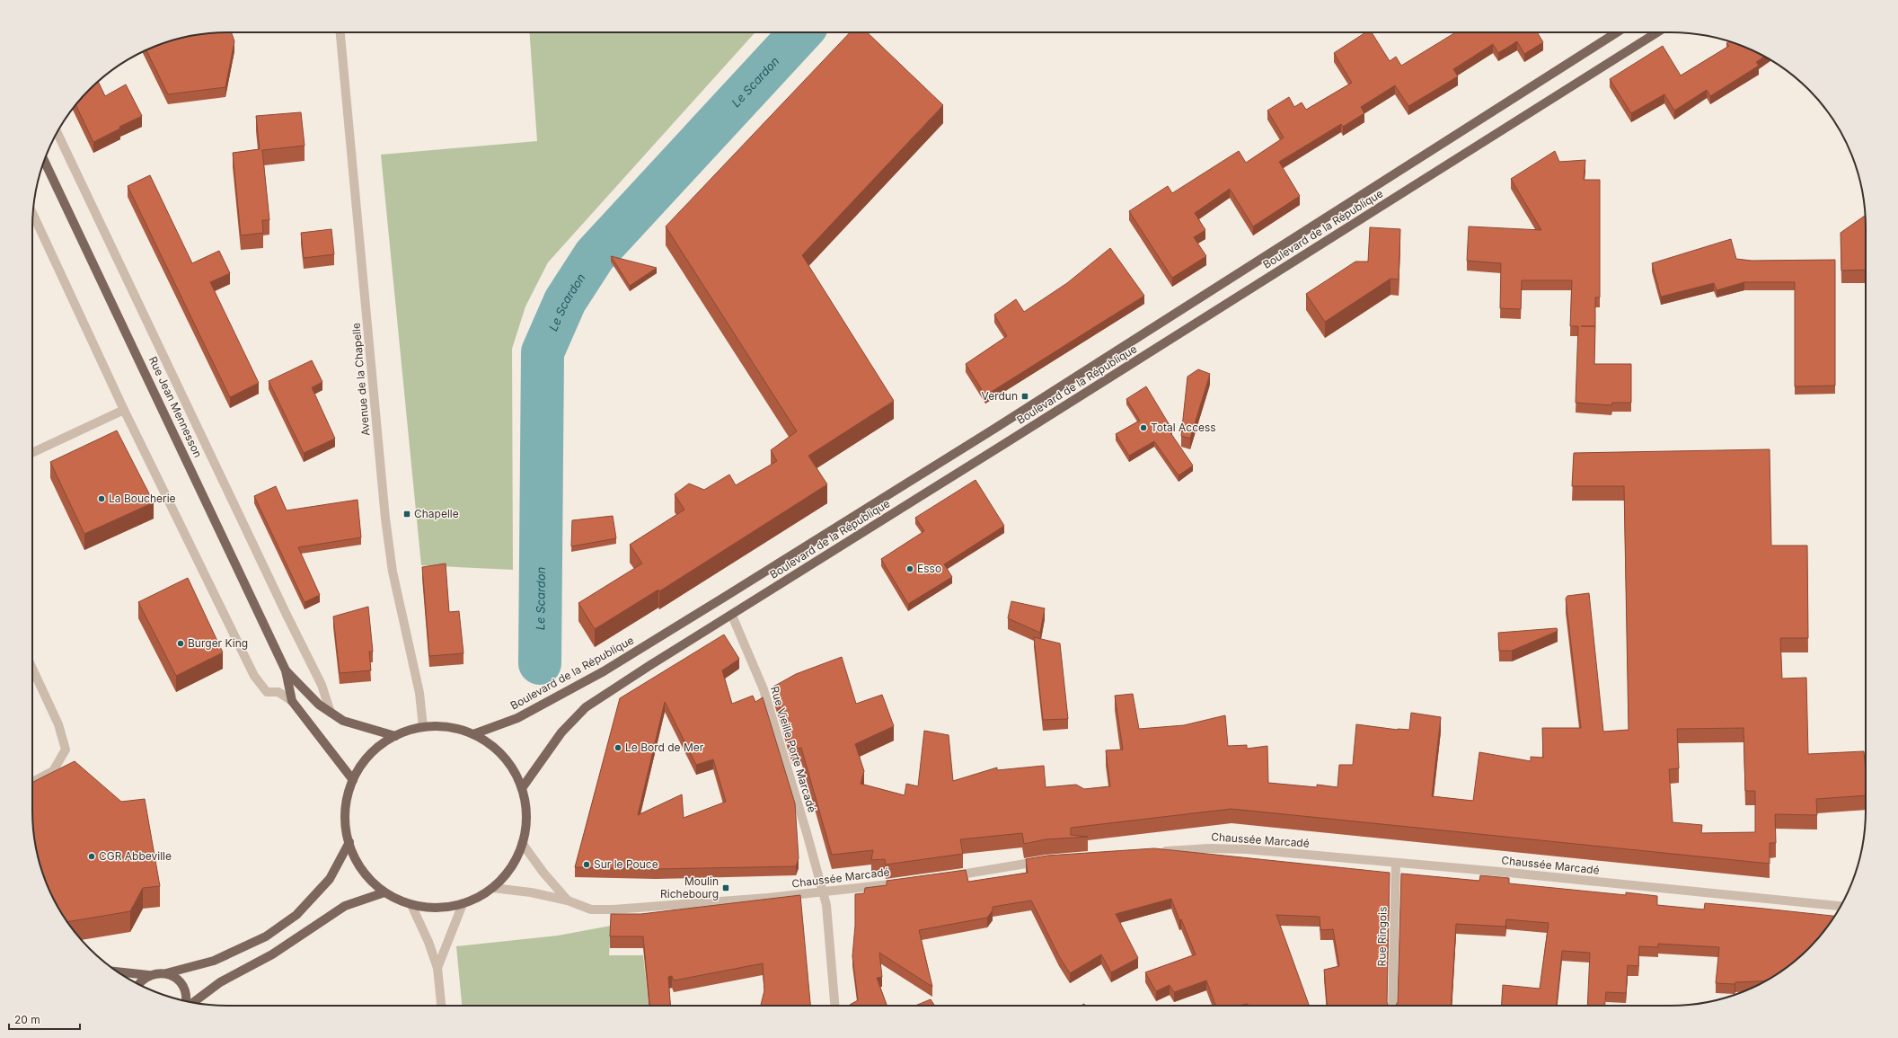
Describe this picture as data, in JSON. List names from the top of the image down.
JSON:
{
  "streets": {
    "main road": ["Boulevard de la République", "Rue Jean Mennesson"],
    "street": [
      "Avenue de la Chapelle",
      "Rue Vieille Porte Marcadé",
      "Chaussée Marcadé",
      "Rue Ringois"
    ]
  },
  "crossings": [
    ["Boulevard de la République", "Rue Vieille Porte Marcadé"],
    ["Rue Vieille Porte Marcadé", "Chaussée Marcadé"],
    ["Chaussée Marcadé", "Rue Ringois"]
  ],
  "water": ["Le Scardon"],
  "places": {
    "transit": ["Verdun", "Chapelle", "Moulin Richebourg"],
    "other": [
      "Total Access",
      "La Boucherie",
      "Esso",
      "Burger King",
      "Le Bord de Mer",
      "CGR Abbeville",
      "Sur le Pouce"
    ]
  },
  "scale_bar": "20 m"
}
